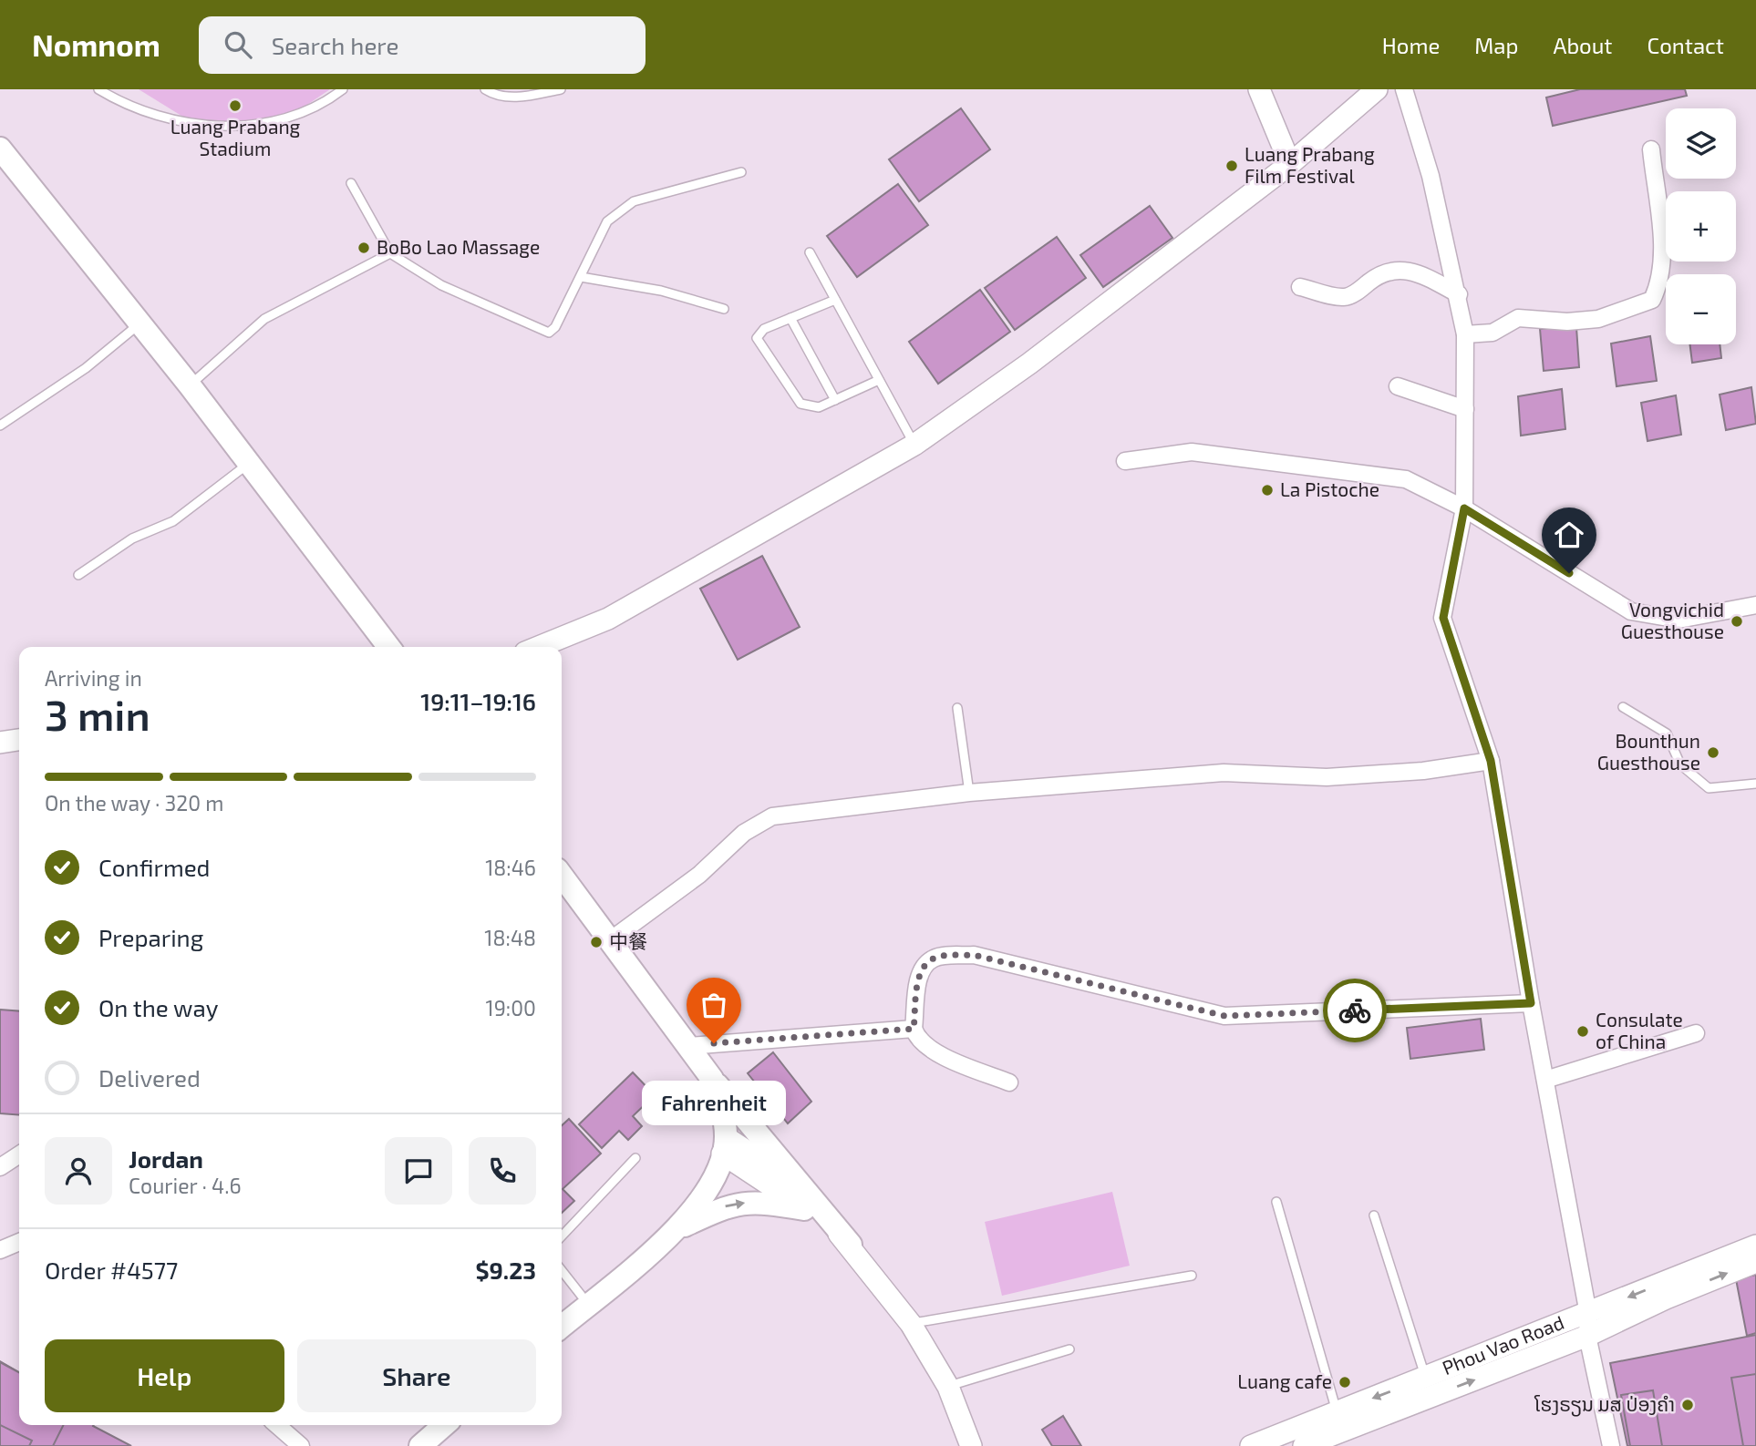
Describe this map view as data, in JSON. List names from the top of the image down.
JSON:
{
  "streets": {
    "street": ["Phou Vao Road"]
  },
  "places": [
    "Luang Prabang Stadium",
    "Luang Prabang Film Festival",
    "BoBo Lao Massage",
    "La Pistoche",
    "Vongvichid Guesthouse",
    "Bounthun Guesthouse",
    "中餐",
    "Consulate of China",
    "Fahrenheit",
    "Luang cafe",
    "ໂຮງຣຽນ ມສ ປ່ອງຄຳ"
  ],
  "page": {
    "header": "Nomnom",
    "search": "Search here",
    "nav": [
      "Home",
      "Map",
      "About",
      "Contact"
    ],
    "map_buttons": ["+", "−"],
    "heading": ["3 min", "Arriving in", "19:11–19:16"],
    "panel": [
      "Jordan",
      "Courier · 4.6",
      "Order #4577",
      "$9.23"
    ],
    "bar": "On the way · 320 m",
    "list": [
      ["Confirmed", "18:46"],
      ["Preparing", "18:48"],
      ["On the way", "19:00"],
      "Delivered"
    ],
    "bubble": "Fahrenheit",
    "buttons": ["Help", "Share"]
  }
}
